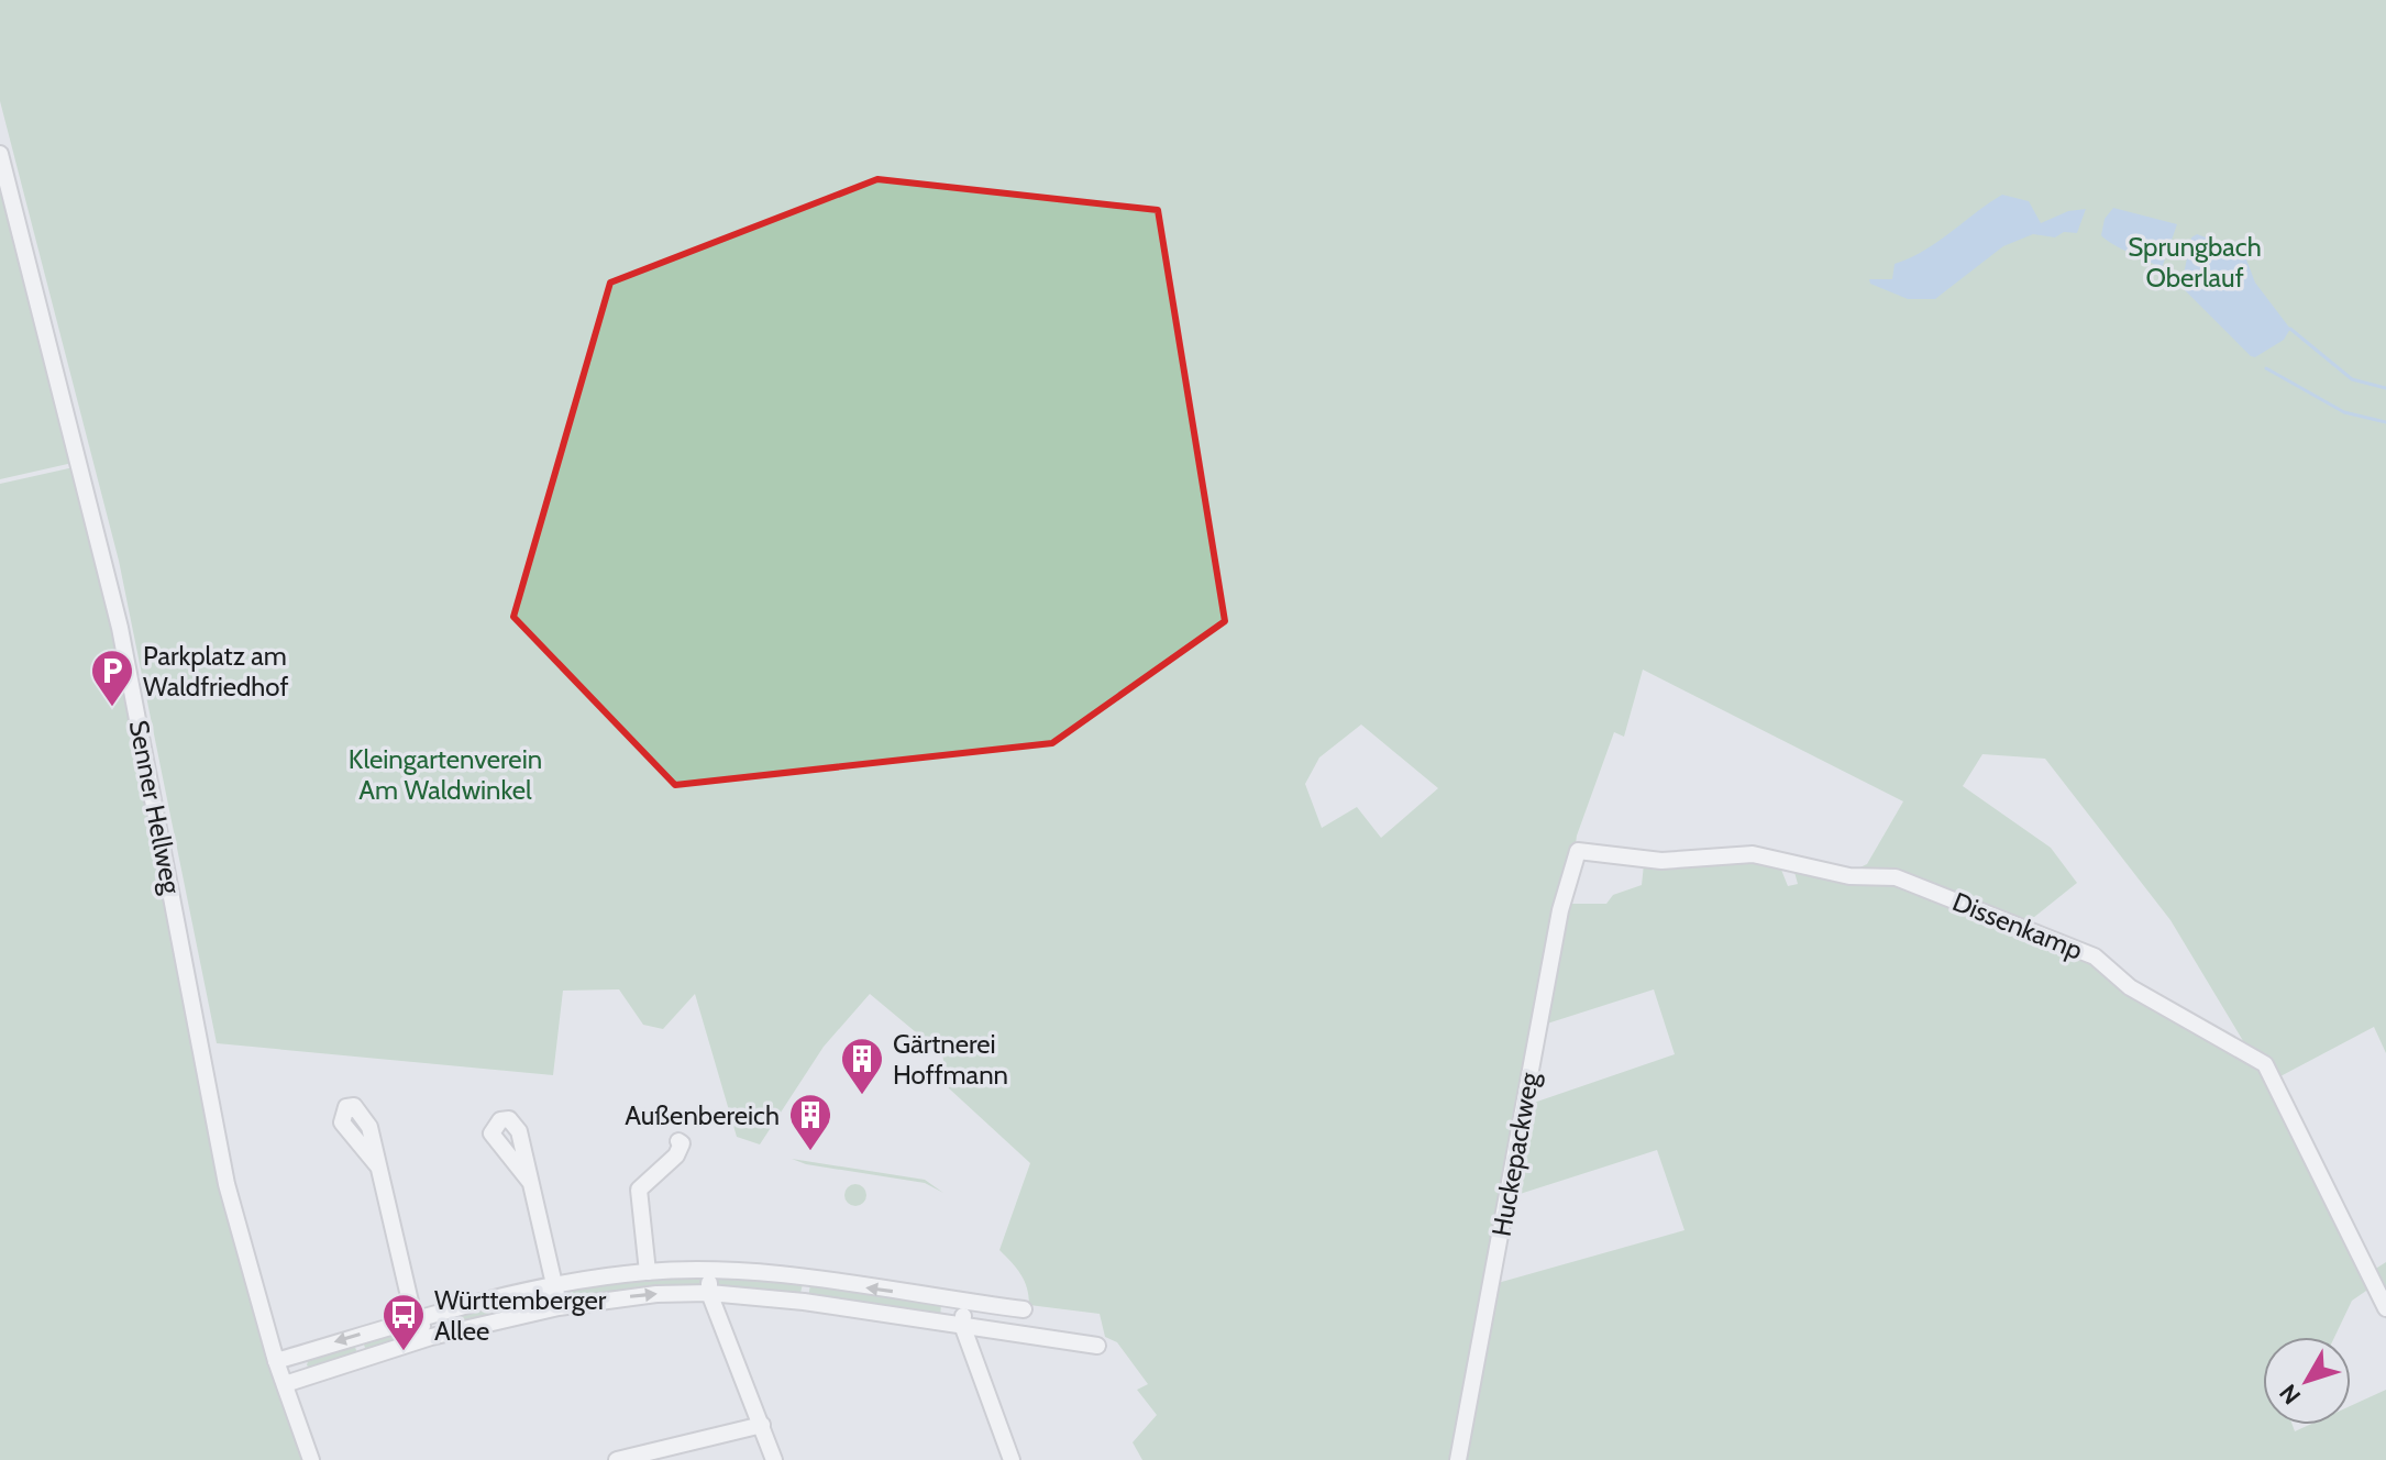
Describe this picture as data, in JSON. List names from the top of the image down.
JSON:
{
  "streets": {
    "street": ["Senner Hellweg", "Dissenkamp", "Huckepackweg"]
  },
  "crossings": [
    ["Dissenkamp", "Huckepackweg"]
  ],
  "parks": ["Sprungbach Oberlauf", "Kleingartenverein Am Waldwinkel"],
  "places": {
    "parking": ["Parkplatz am Waldfriedhof"],
    "building": ["Gärtnerei Hoffmann", "Außenbereich"],
    "bus stop": ["Württemberger Allee"]
  },
  "north": "bottom left"
}
